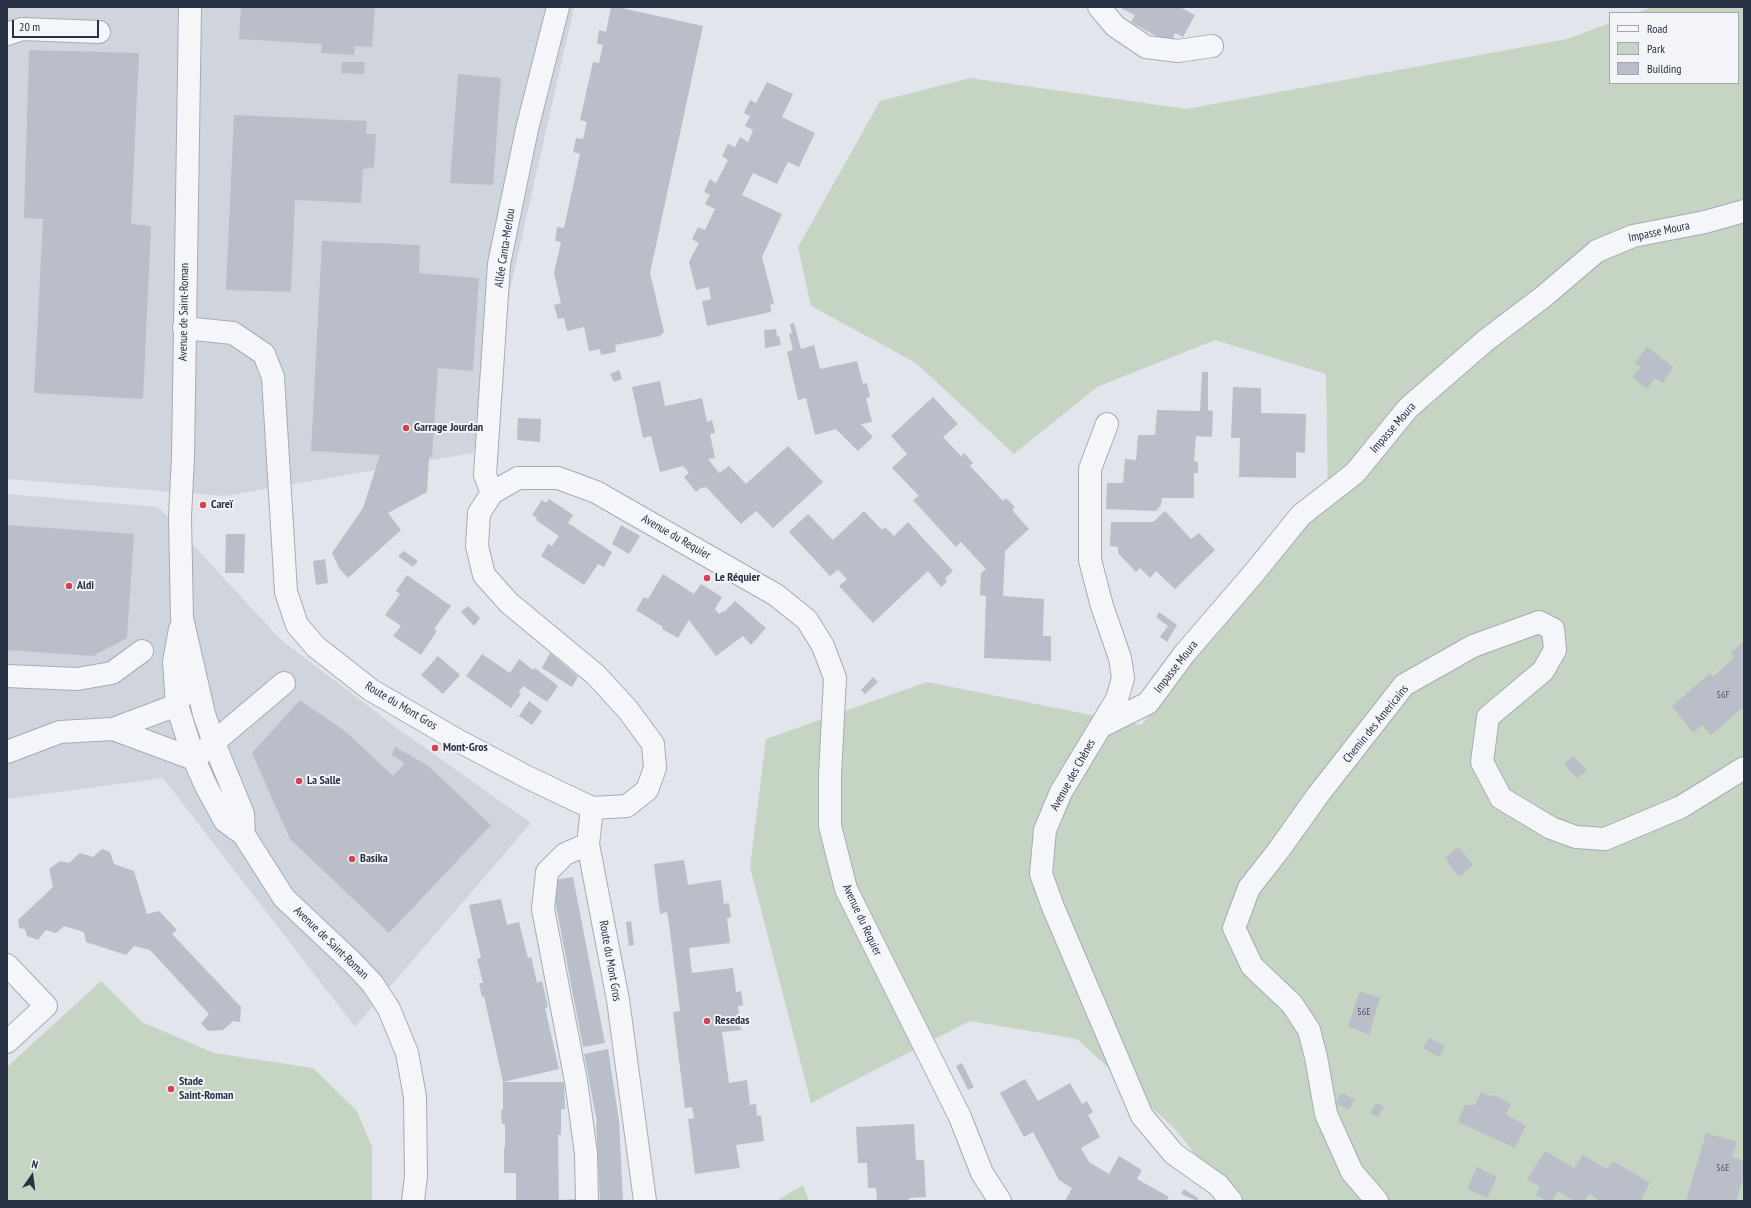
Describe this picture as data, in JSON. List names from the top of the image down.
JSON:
{
  "streets": {
    "street": [
      "Impasse Moura",
      "Allée Canta-Merlou",
      "Avenue de Saint-Roman",
      "Avenue du Requier",
      "Route du Mont Gros",
      "Chemin des Americains",
      "Avenue des Chênes"
    ]
  },
  "crossings": [
    ["Impasse Moura", "Avenue des Chênes"],
    ["Allée Canta-Merlou", "Avenue du Requier"],
    ["Avenue de Saint-Roman", "Route du Mont Gros"],
    ["Avenue du Requier", "Route du Mont Gros"]
  ],
  "places": [
    "Garrage Jourdan",
    "Careï",
    "Le Réquier",
    "Aldi",
    "Mont-Gros",
    "La Salle",
    "Basika",
    "Resedas",
    "Stade Saint-Roman"
  ],
  "house_numbers": ["56F", "56E", "56E"],
  "legend": ["Road", "Park", "Building"],
  "scale_bar": "20 m",
  "north": "top"
}
